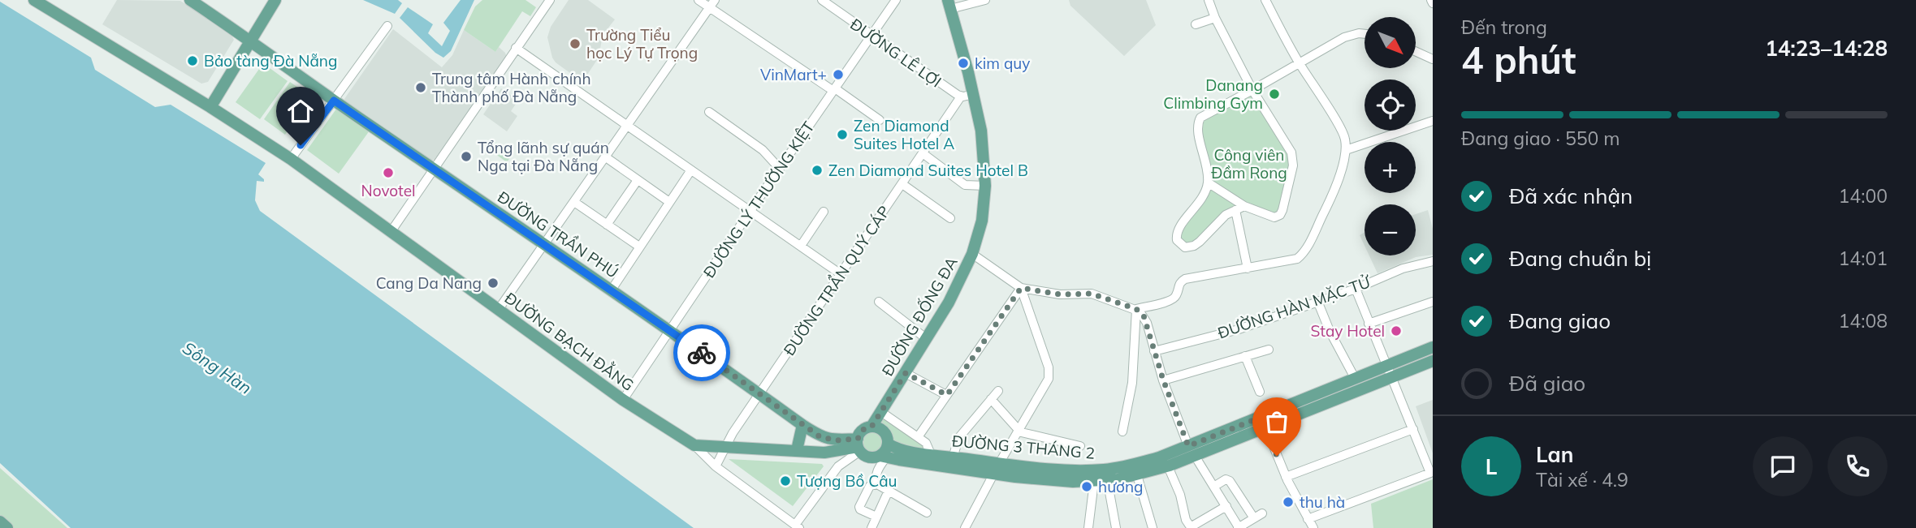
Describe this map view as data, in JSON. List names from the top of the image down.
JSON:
{
  "streets": {
    "main road": [
      "ĐƯỜNG TRẦN PHÚ",
      "ĐƯỜNG ĐỐNG ĐA",
      "ĐƯỜNG BẠCH ĐẰNG",
      "ĐƯỜNG 3 THÁNG 2"
    ],
    "street": [
      "ĐƯỜNG LÊ LỢI",
      "ĐƯỜNG LÝ THƯỜNG KIỆT",
      "ĐƯỜNG TRẦN QUÝ CÁP",
      "ĐƯỜNG HÀN MẶC TỬ"
    ]
  },
  "crossings": [
    ["ĐƯỜNG LÊ LỢI", "ĐƯỜNG LÝ THƯỜNG KIỆT"],
    ["ĐƯỜNG LÊ LỢI", "ĐƯỜNG TRẦN QUÝ CÁP"],
    ["ĐƯỜNG LÝ THƯỜNG KIỆT", "ĐƯỜNG TRẦN PHÚ"],
    ["ĐƯỜNG LÝ THƯỜNG KIỆT", "ĐƯỜNG BẠCH ĐẰNG"],
    ["ĐƯỜNG TRẦN PHÚ", "ĐƯỜNG TRẦN QUÝ CÁP"],
    ["ĐƯỜNG TRẦN PHÚ", "ĐƯỜNG 3 THÁNG 2"],
    ["ĐƯỜNG ĐỐNG ĐA", "ĐƯỜNG 3 THÁNG 2"]
  ],
  "water": ["Sông Hàn"],
  "parks": ["Công viên Đầm Rong"],
  "places": [
    "Trường Tiểu học Lý Tự Trọng",
    "Bảo tàng Đà Nẵng",
    "kim quy",
    "VinMart+",
    "Trung tâm Hành chính Thành phố Đà Nẵng",
    "Danang Climbing Gym",
    "Zen Diamond Suites Hotel A",
    "Tổng lãnh sự quán Nga tại Đà Nẵng",
    "Zen Diamond Suites Hotel B",
    "Novotel",
    "Cang Da Nang",
    "Stay Hotel",
    "Tượng Bồ Câu",
    "hương",
    "thu hà"
  ],
  "north": "bottom right",
  "page": {
    "heading": ["4 phút", "Đến trong", "14:23–14:28"],
    "panel": ["Lan", "Tài xế · 4.9"],
    "map_buttons": ["+", "−"],
    "bar": "Đang giao · 550 m",
    "list": [
      ["Đã xác nhận", "14:00"],
      ["Đang chuẩn bị", "14:01"],
      ["Đang giao", "14:08"],
      "Đã giao"
    ],
    "round": "L"
  }
}
